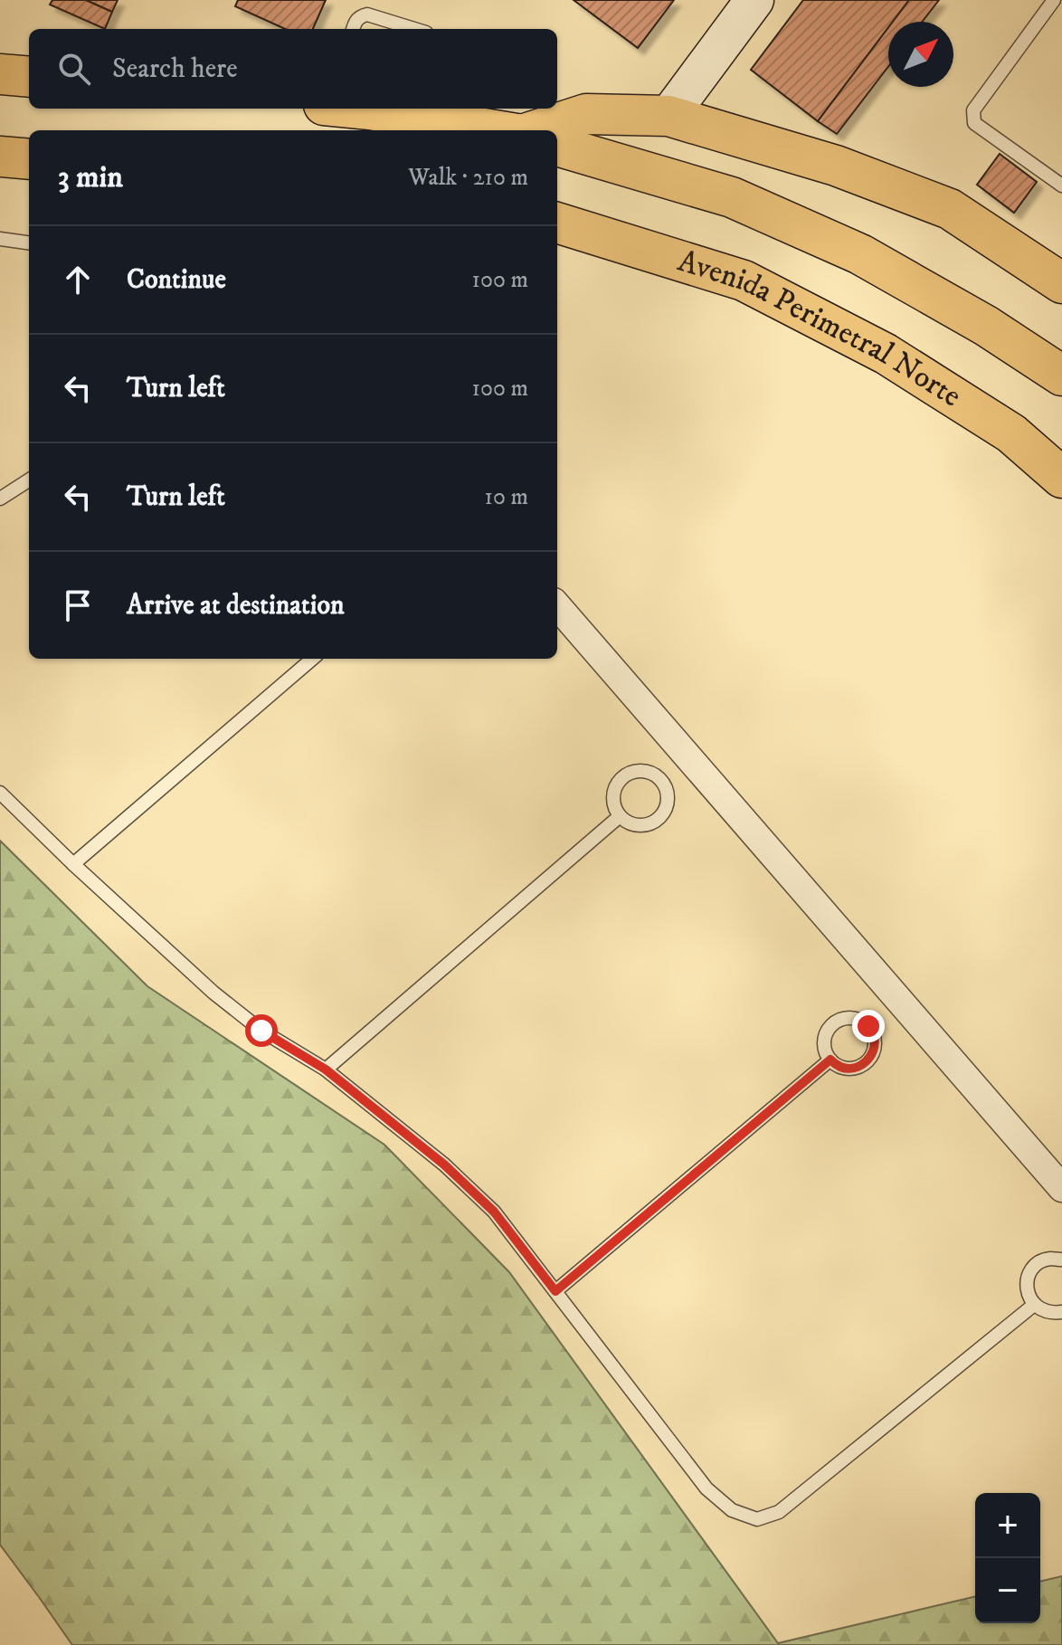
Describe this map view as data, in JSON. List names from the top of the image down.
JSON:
{
  "streets": {
    "highway": ["Avenida Perimetral Norte"]
  },
  "north": "top right",
  "page": {
    "search": "Search here",
    "heading": ["3 min", "Walk · 210 m"],
    "list": [
      ["Continue", "100 m"],
      ["Turn left", "100 m"],
      ["Turn left", "10 m"],
      "Arrive at destination"
    ],
    "map_buttons": ["+", "−"]
  }
}
